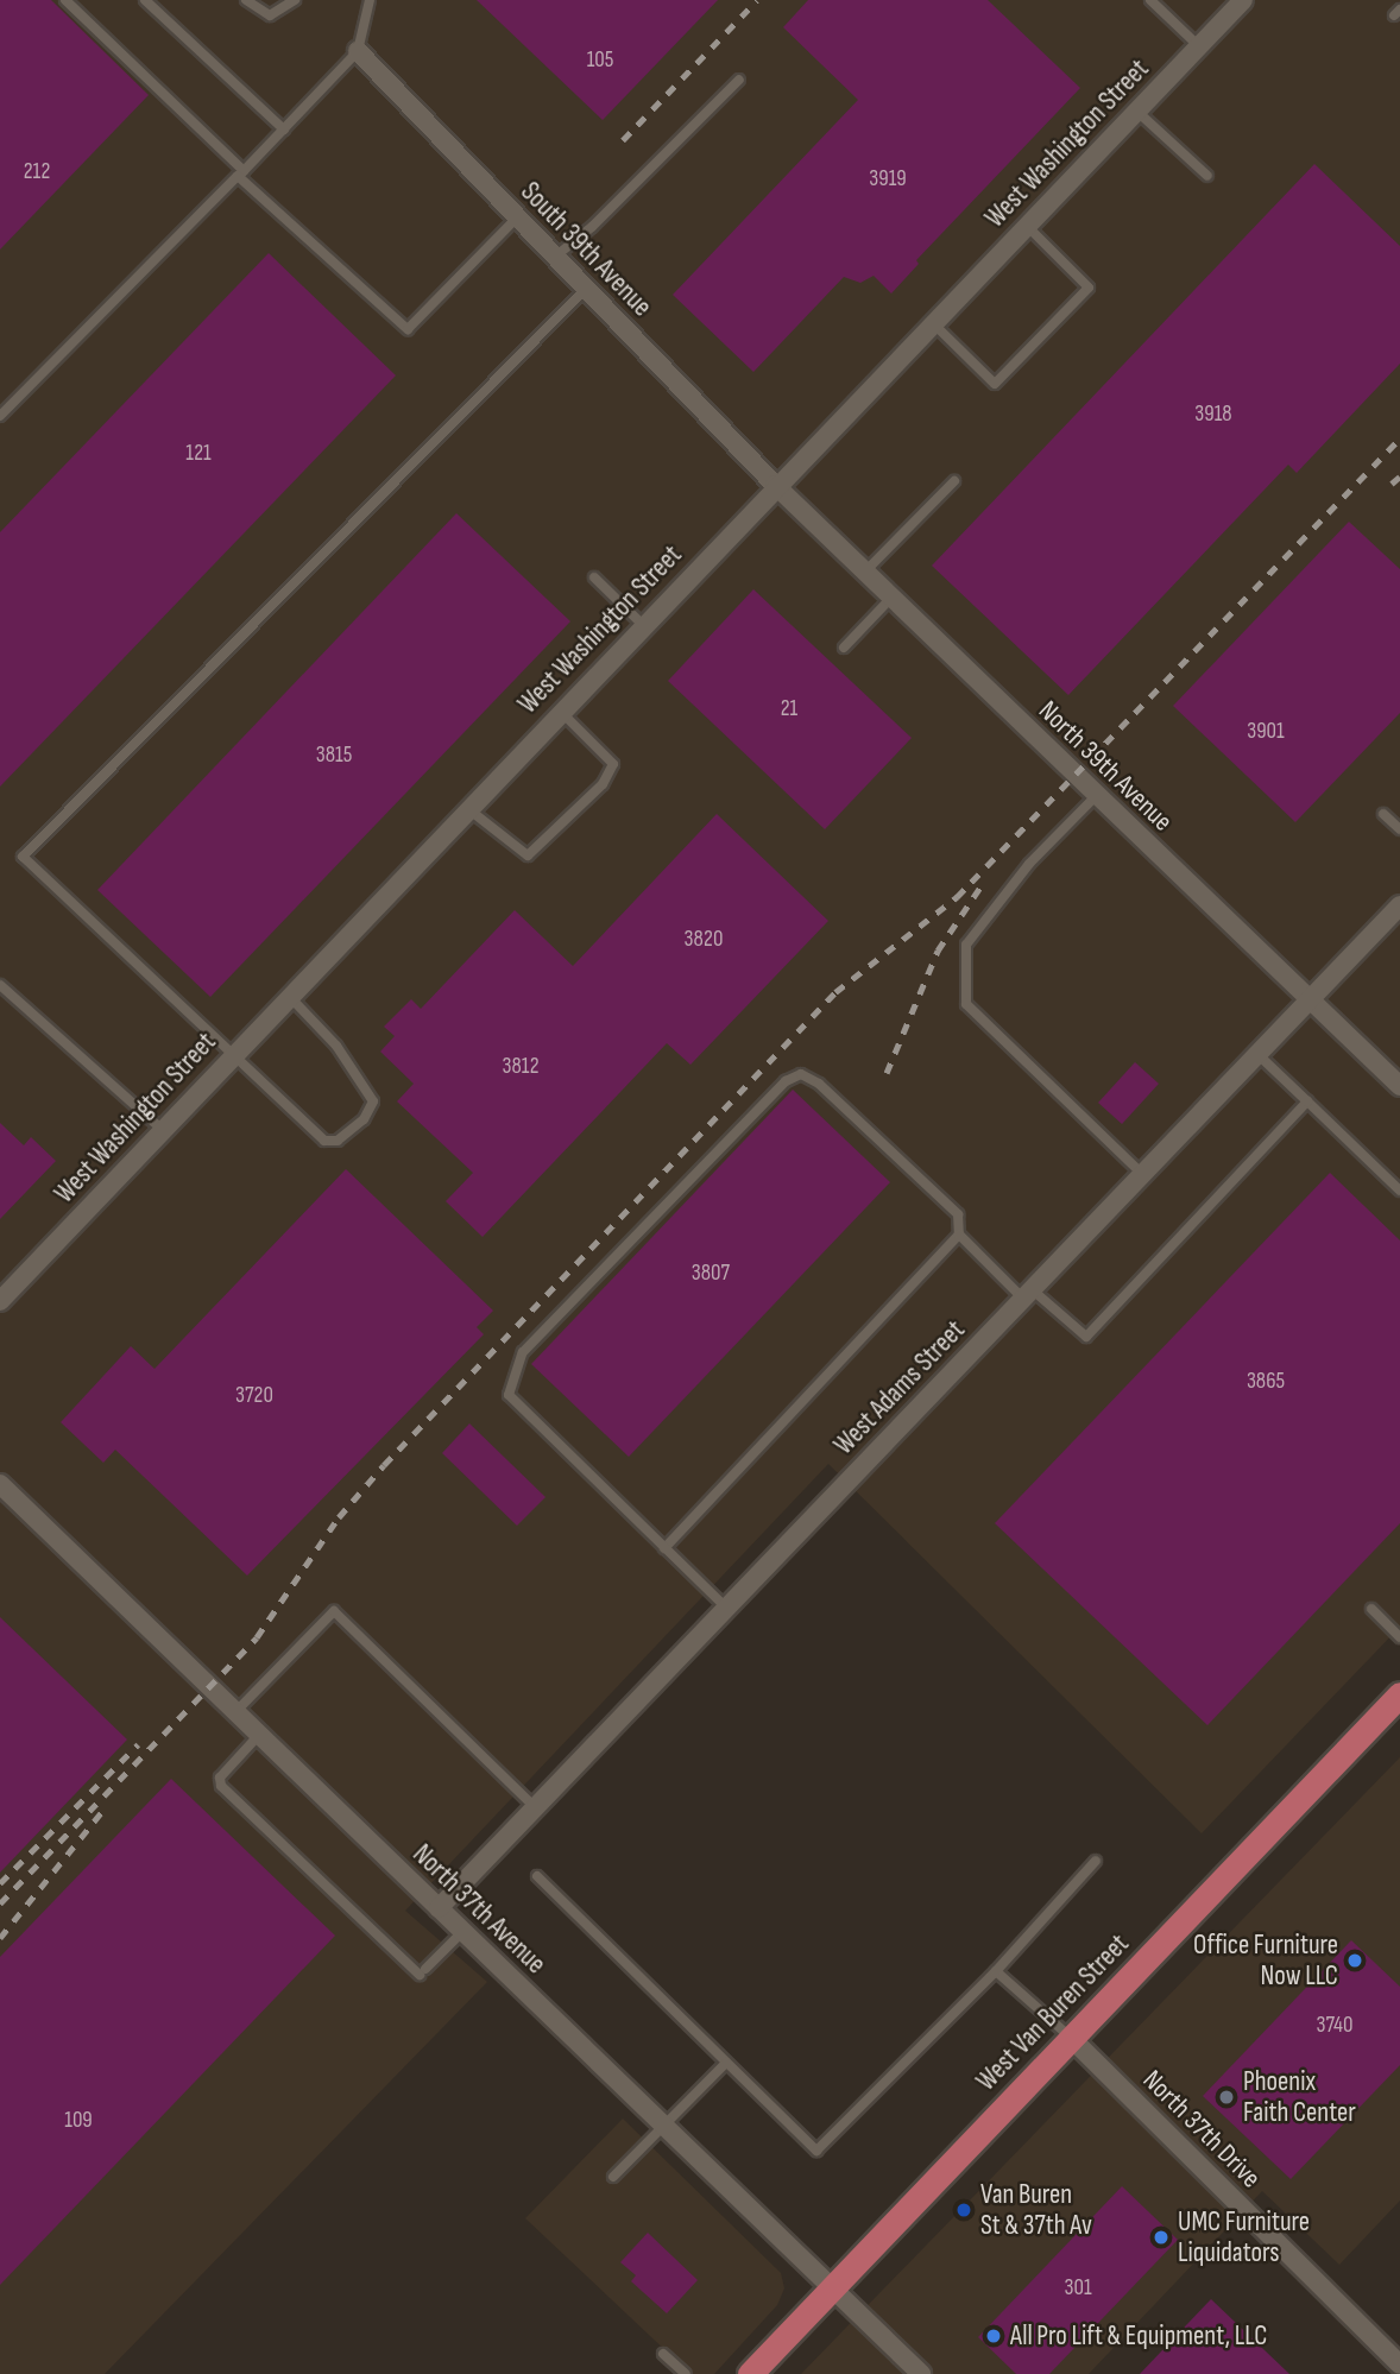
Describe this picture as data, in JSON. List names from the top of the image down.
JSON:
{
  "streets": {
    "main road": ["West Van Buren Street"],
    "street": [
      "West Washington Street",
      "South 39th Avenue",
      "North 39th Avenue",
      "West Adams Street",
      "North 37th Avenue",
      "North 37th Drive"
    ]
  },
  "crossings": [
    ["West Washington Street", "South 39th Avenue"],
    ["West Washington Street", "North 39th Avenue"],
    ["South 39th Avenue", "North 39th Avenue"],
    ["North 39th Avenue", "West Adams Street"],
    ["West Adams Street", "North 37th Avenue"],
    ["North 37th Avenue", "West Van Buren Street"],
    ["West Van Buren Street", "North 37th Drive"]
  ],
  "places": [
    "Office Furniture Now LLC",
    "Phoenix Faith Center",
    "Van Buren St & 37th Av",
    "UMC Furniture Liquidators",
    "All Pro Lift & Equipment, LLC"
  ],
  "house_numbers": [
    "105",
    "212",
    "3919",
    "3918",
    "121",
    "21",
    "3901",
    "3815",
    "3820",
    "3812",
    "3807",
    "3865",
    "3720",
    "3740",
    "109",
    "301"
  ]
}
